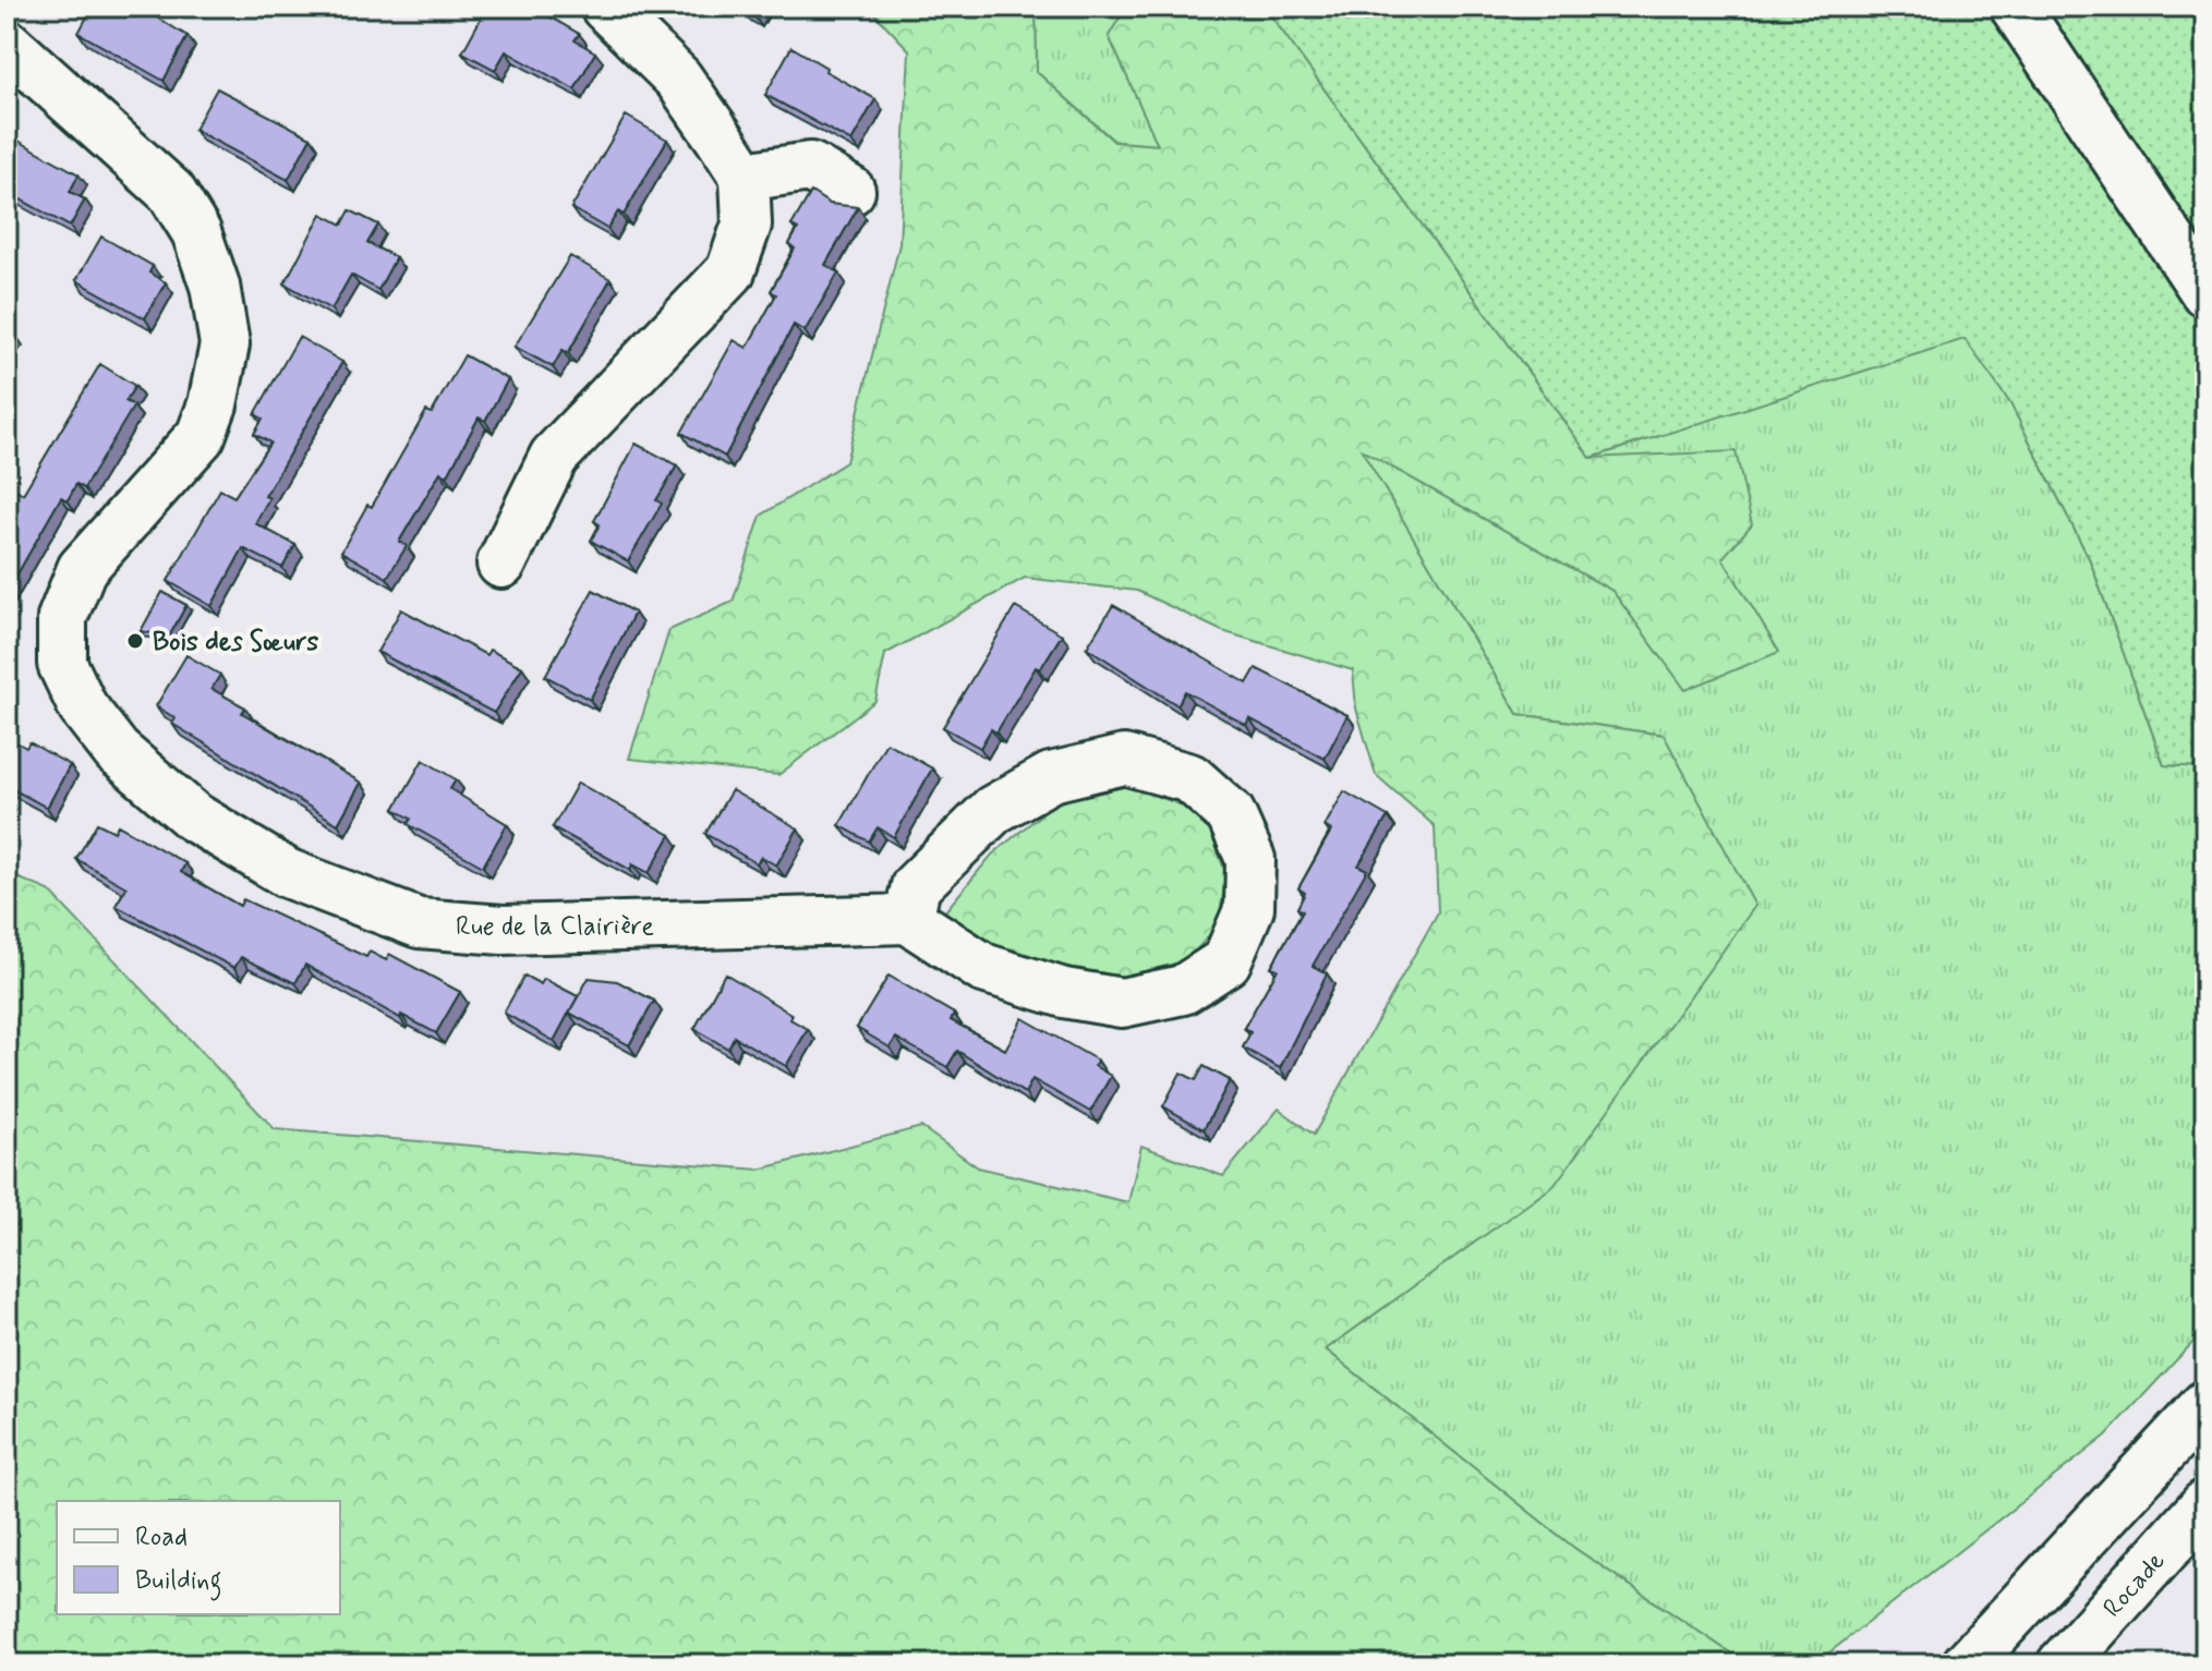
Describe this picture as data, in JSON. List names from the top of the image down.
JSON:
{
  "streets": {
    "main road": ["Rue de la Clairière", "Rocade"]
  },
  "places": ["Bois des Sœurs"],
  "legend": ["Road", "Building"]
}
